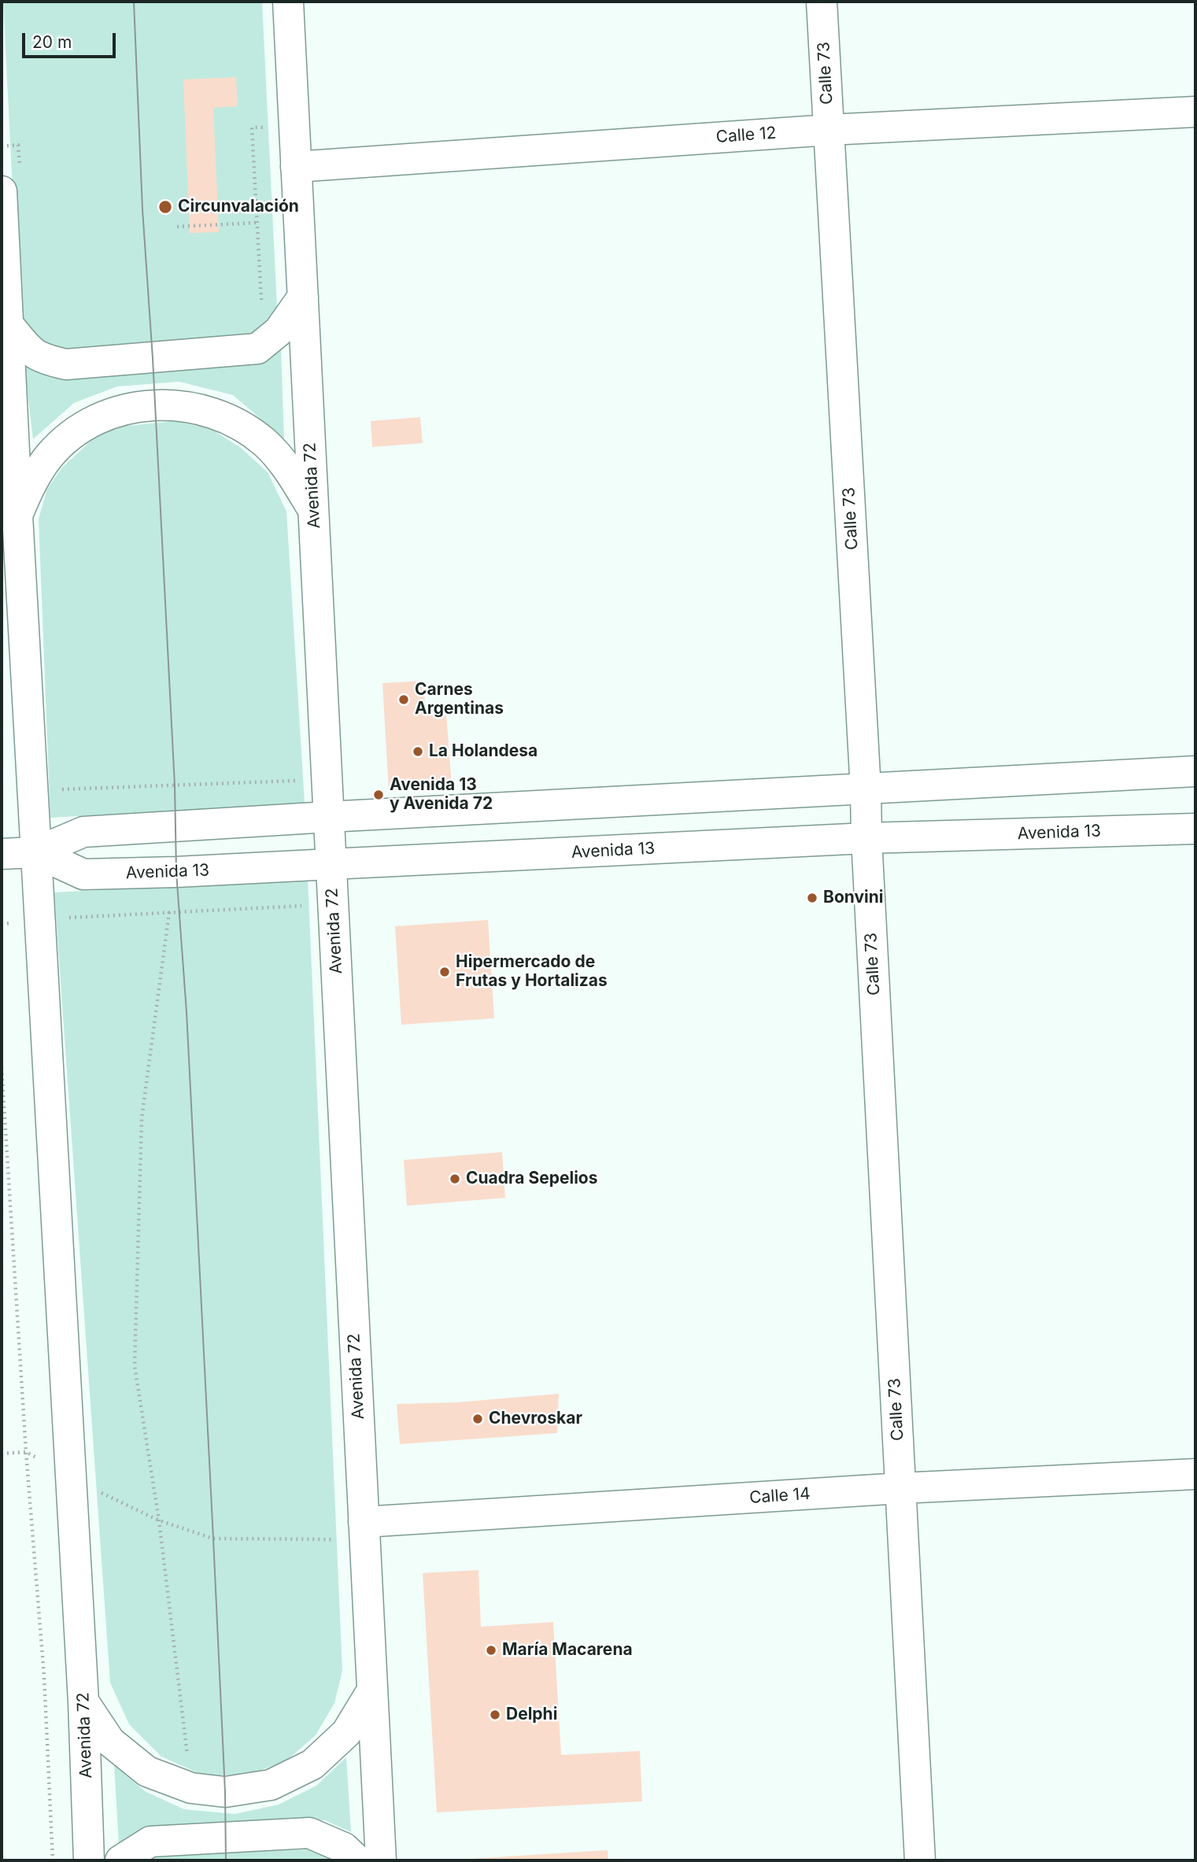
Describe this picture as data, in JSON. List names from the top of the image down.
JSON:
{
  "streets": {
    "main road": [
      "Calle 73",
      "Calle 12",
      "Avenida 72",
      "Avenida 13",
      "Calle 14"
    ]
  },
  "crossings": [
    ["Calle 73", "Calle 12"],
    ["Calle 73", "Avenida 13"],
    ["Calle 73", "Calle 14"],
    ["Calle 12", "Avenida 72"],
    ["Avenida 72", "Avenida 13"],
    ["Avenida 72", "Calle 14"]
  ],
  "places": [
    "Circunvalación",
    "Carnes Argentinas",
    "La Holandesa",
    "Avenida 13 y Avenida 72",
    "Bonvini",
    "Hipermercado de Frutas y Hortalizas",
    "Cuadra Sepelios",
    "Chevroskar",
    "María Macarena",
    "Delphi"
  ],
  "scale_bar": "20 m"
}
